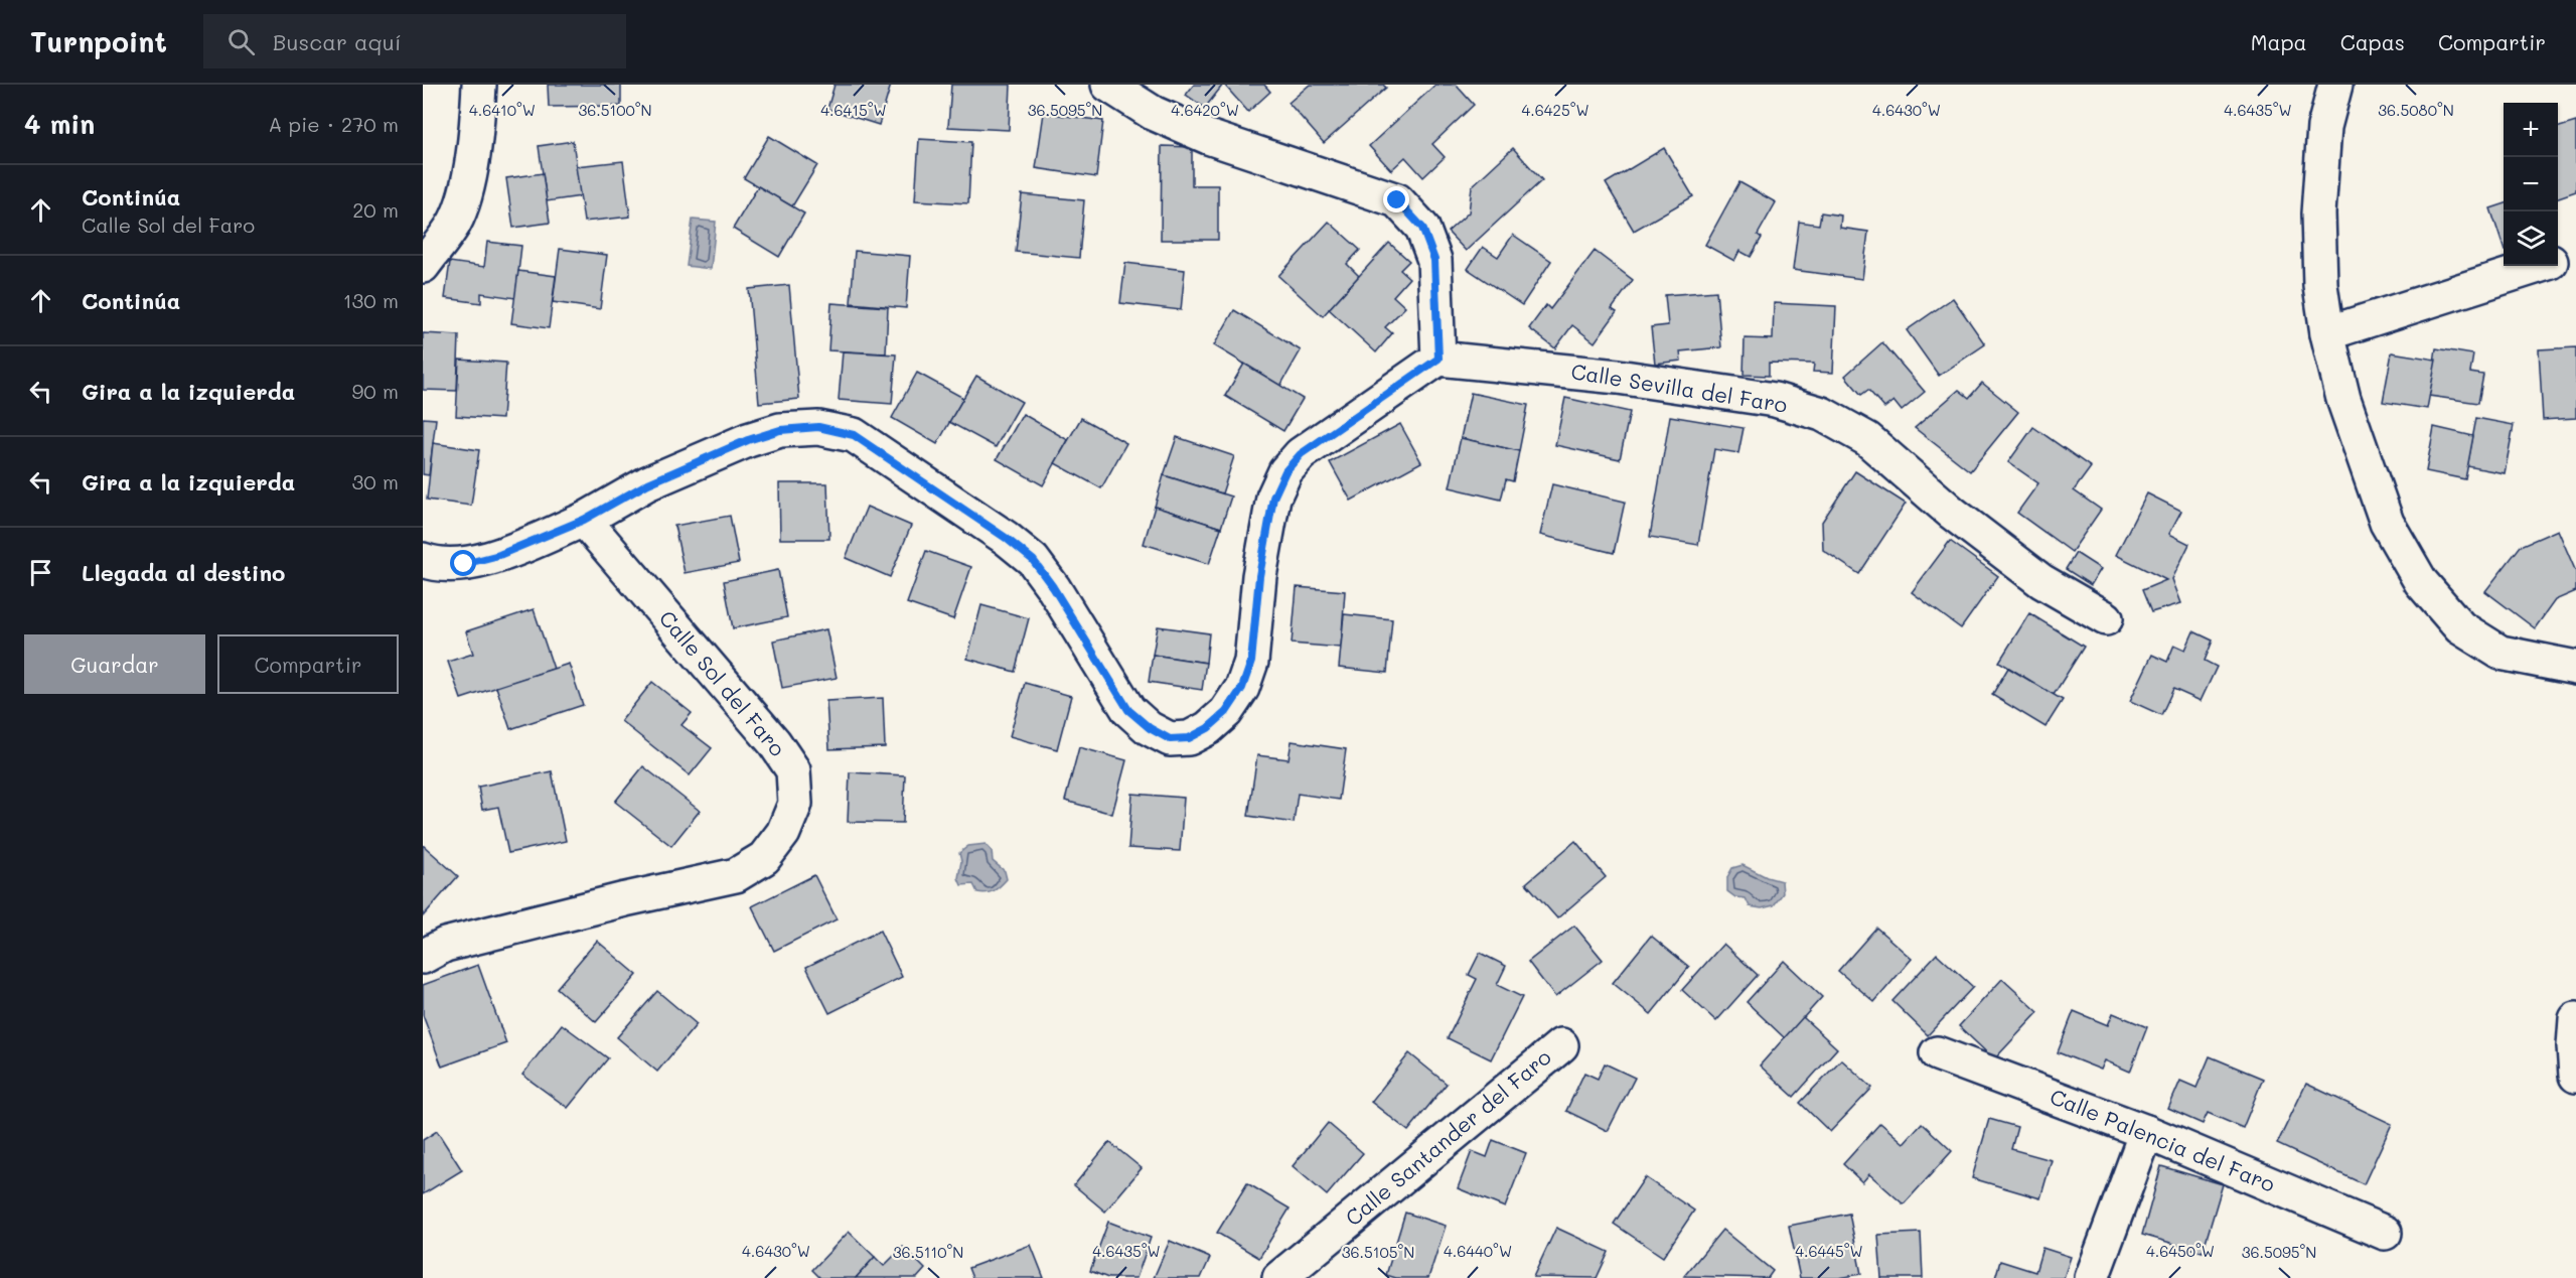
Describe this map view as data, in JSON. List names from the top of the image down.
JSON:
{
  "streets": {
    "street": [
      "Calle Sevilla del Faro",
      "Calle Sol del Faro",
      "Calle Santander del Faro",
      "Calle Palencia del Faro"
    ]
  },
  "page": {
    "header": "Turnpoint",
    "search": "Buscar aquí",
    "nav": ["Mapa", "Capas", "Compartir"],
    "heading": ["4 min", "A pie · 270 m"],
    "map_buttons": ["+", "−"],
    "list": [
      ["Continúa", "Calle Sol del Faro", "20 m"],
      ["Continúa", "130 m"],
      ["Gira a la izquierda", "90 m"],
      ["Gira a la izquierda", "30 m"],
      "Llegada al destino"
    ],
    "buttons": ["Guardar", "Compartir"]
  },
  "coordinates": [
    "36.5100°N",
    "36.5095°N",
    "36.5080°N",
    "4.6410°W",
    "4.6415°W",
    "4.6420°W",
    "4.6425°W",
    "4.6430°W",
    "4.6435°W",
    "4.6440°W",
    "4.6445°W",
    "4.6450°W",
    "36.5110°N",
    "36.5105°N"
  ]
}
